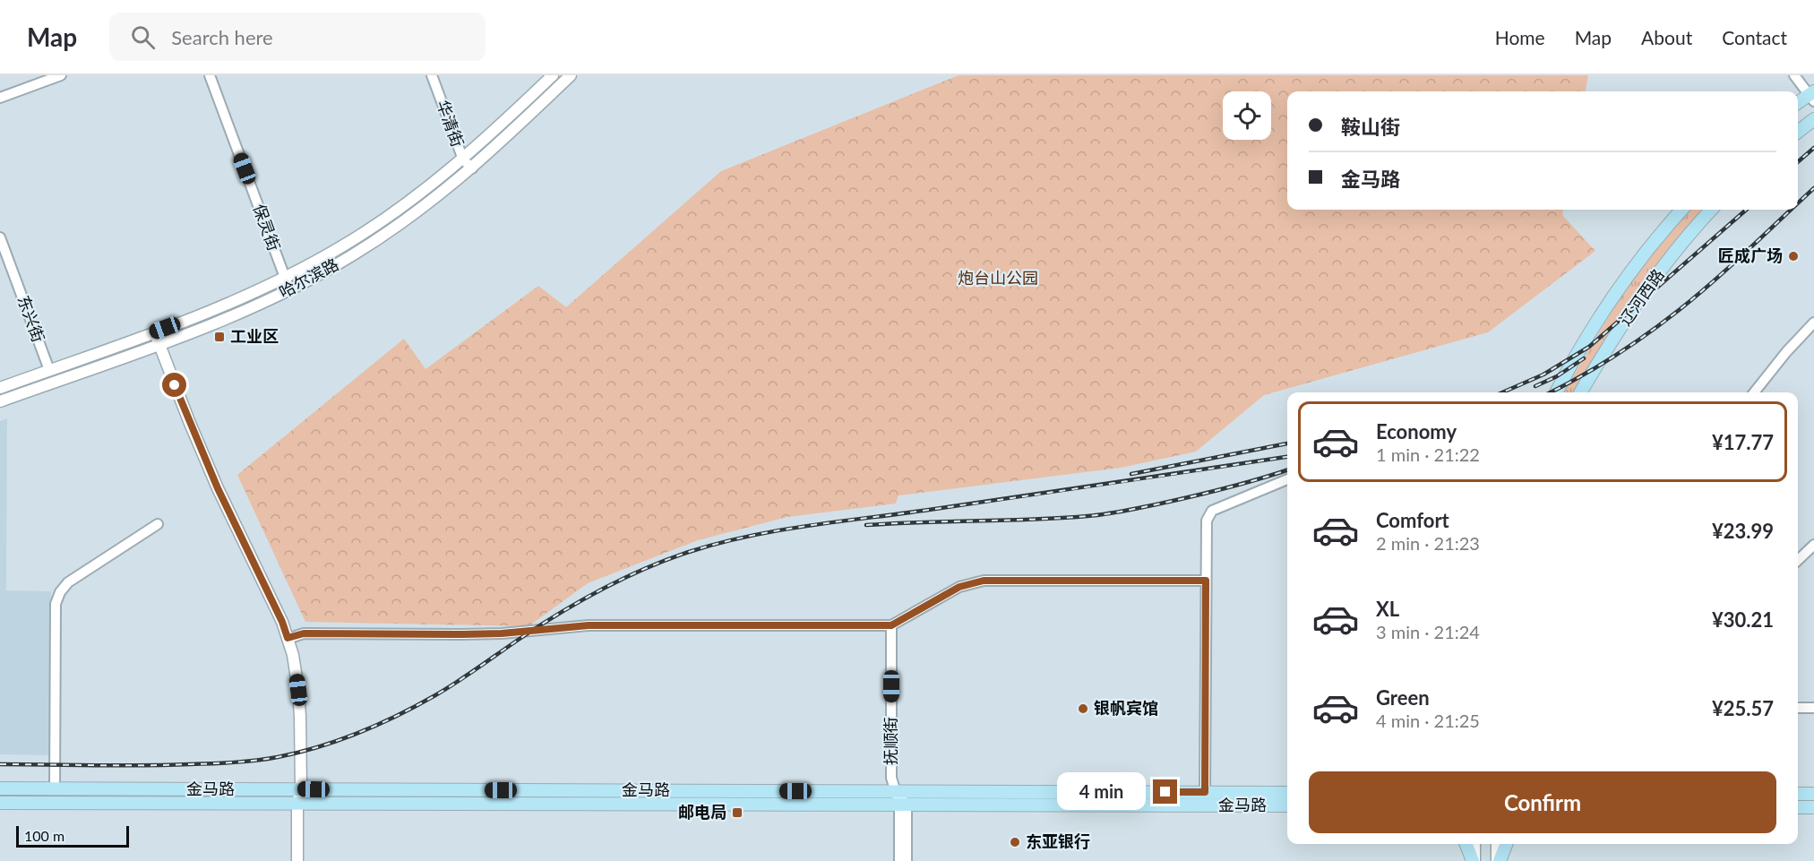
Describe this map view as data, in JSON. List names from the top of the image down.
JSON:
{
  "streets": {
    "main road": ["辽河西路", "金马路"],
    "street": [
      "华清街",
      "保灵街",
      "哈尔滨路",
      "东兴街",
      "抚顺街"
    ]
  },
  "crossings": [
    ["华清街", "哈尔滨路"],
    ["保灵街", "哈尔滨路"],
    ["哈尔滨路", "东兴街"],
    ["抚顺街", "金马路"]
  ],
  "parks": ["炮台山公园"],
  "places": {
    "other": ["匠成广场", "银帆宾馆", "东亚银行"],
    "transit": ["工业区", "邮电局"]
  },
  "scale_bar": "100 m",
  "page": {
    "header": "Map",
    "search": "Search here",
    "nav": [
      "Home",
      "Map",
      "About",
      "Contact"
    ],
    "banner": ["鞍山街", "金马路"],
    "list": [
      {
        "name": "Economy",
        "note": "1 min · 21:22",
        "value": "¥17.77"
      },
      {
        "name": "Comfort",
        "note": "2 min · 21:23",
        "value": "¥23.99"
      },
      {
        "name": "XL",
        "note": "3 min · 21:24",
        "value": "¥30.21"
      },
      {
        "name": "Green",
        "note": "4 min · 21:25",
        "value": "¥25.57"
      }
    ],
    "buttons": "Confirm",
    "bubble": "4 min",
    "scale": "100 m"
  }
}
